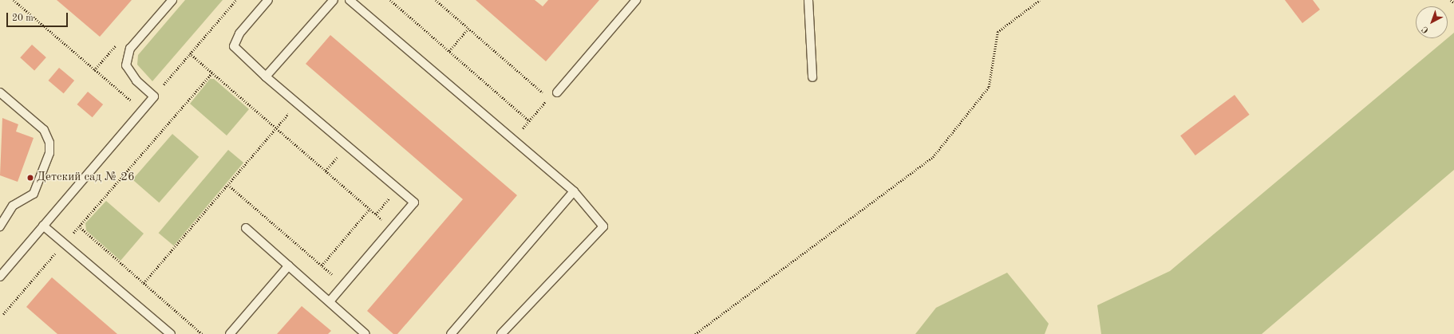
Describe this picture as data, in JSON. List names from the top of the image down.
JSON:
{
  "places": ["Детский сад № 26"],
  "scale_bar": "20 m",
  "north": "bottom left"
}
